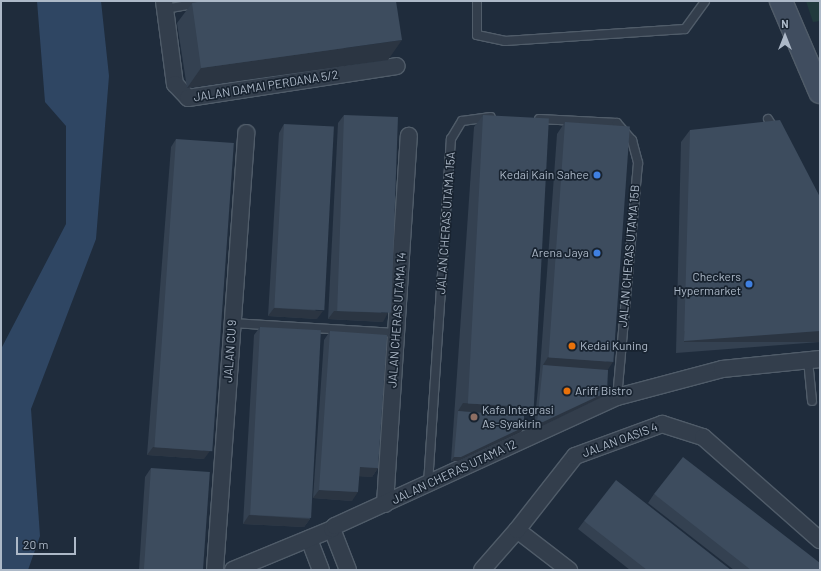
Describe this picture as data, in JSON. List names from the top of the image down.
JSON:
{
  "streets": {
    "street": [
      "JALAN DAMAI PERDANA 5/2",
      "JALAN CHERAS UTAMA 14",
      "JALAN CU 9",
      "JALAN OASIS 4",
      "JALAN CHERAS UTAMA 12"
    ],
    "lane": ["JALAN CHERAS UTAMA 15A", "JALAN CHERAS UTAMA 15B"]
  },
  "crossings": [
    ["JALAN CHERAS UTAMA 15A", "JALAN CHERAS UTAMA 12"],
    ["JALAN CHERAS UTAMA 15B", "JALAN CHERAS UTAMA 12"],
    ["JALAN CHERAS UTAMA 14", "JALAN CHERAS UTAMA 12"]
  ],
  "places": [
    "Kedai Kain Sahee",
    "Arena Jaya",
    "Checkers Hypermarket",
    "Kedai Kuning",
    "Ariff Bistro",
    "Kafa Integrasi As-Syakirin"
  ],
  "scale_bar": "20 m",
  "north": "top"
}
